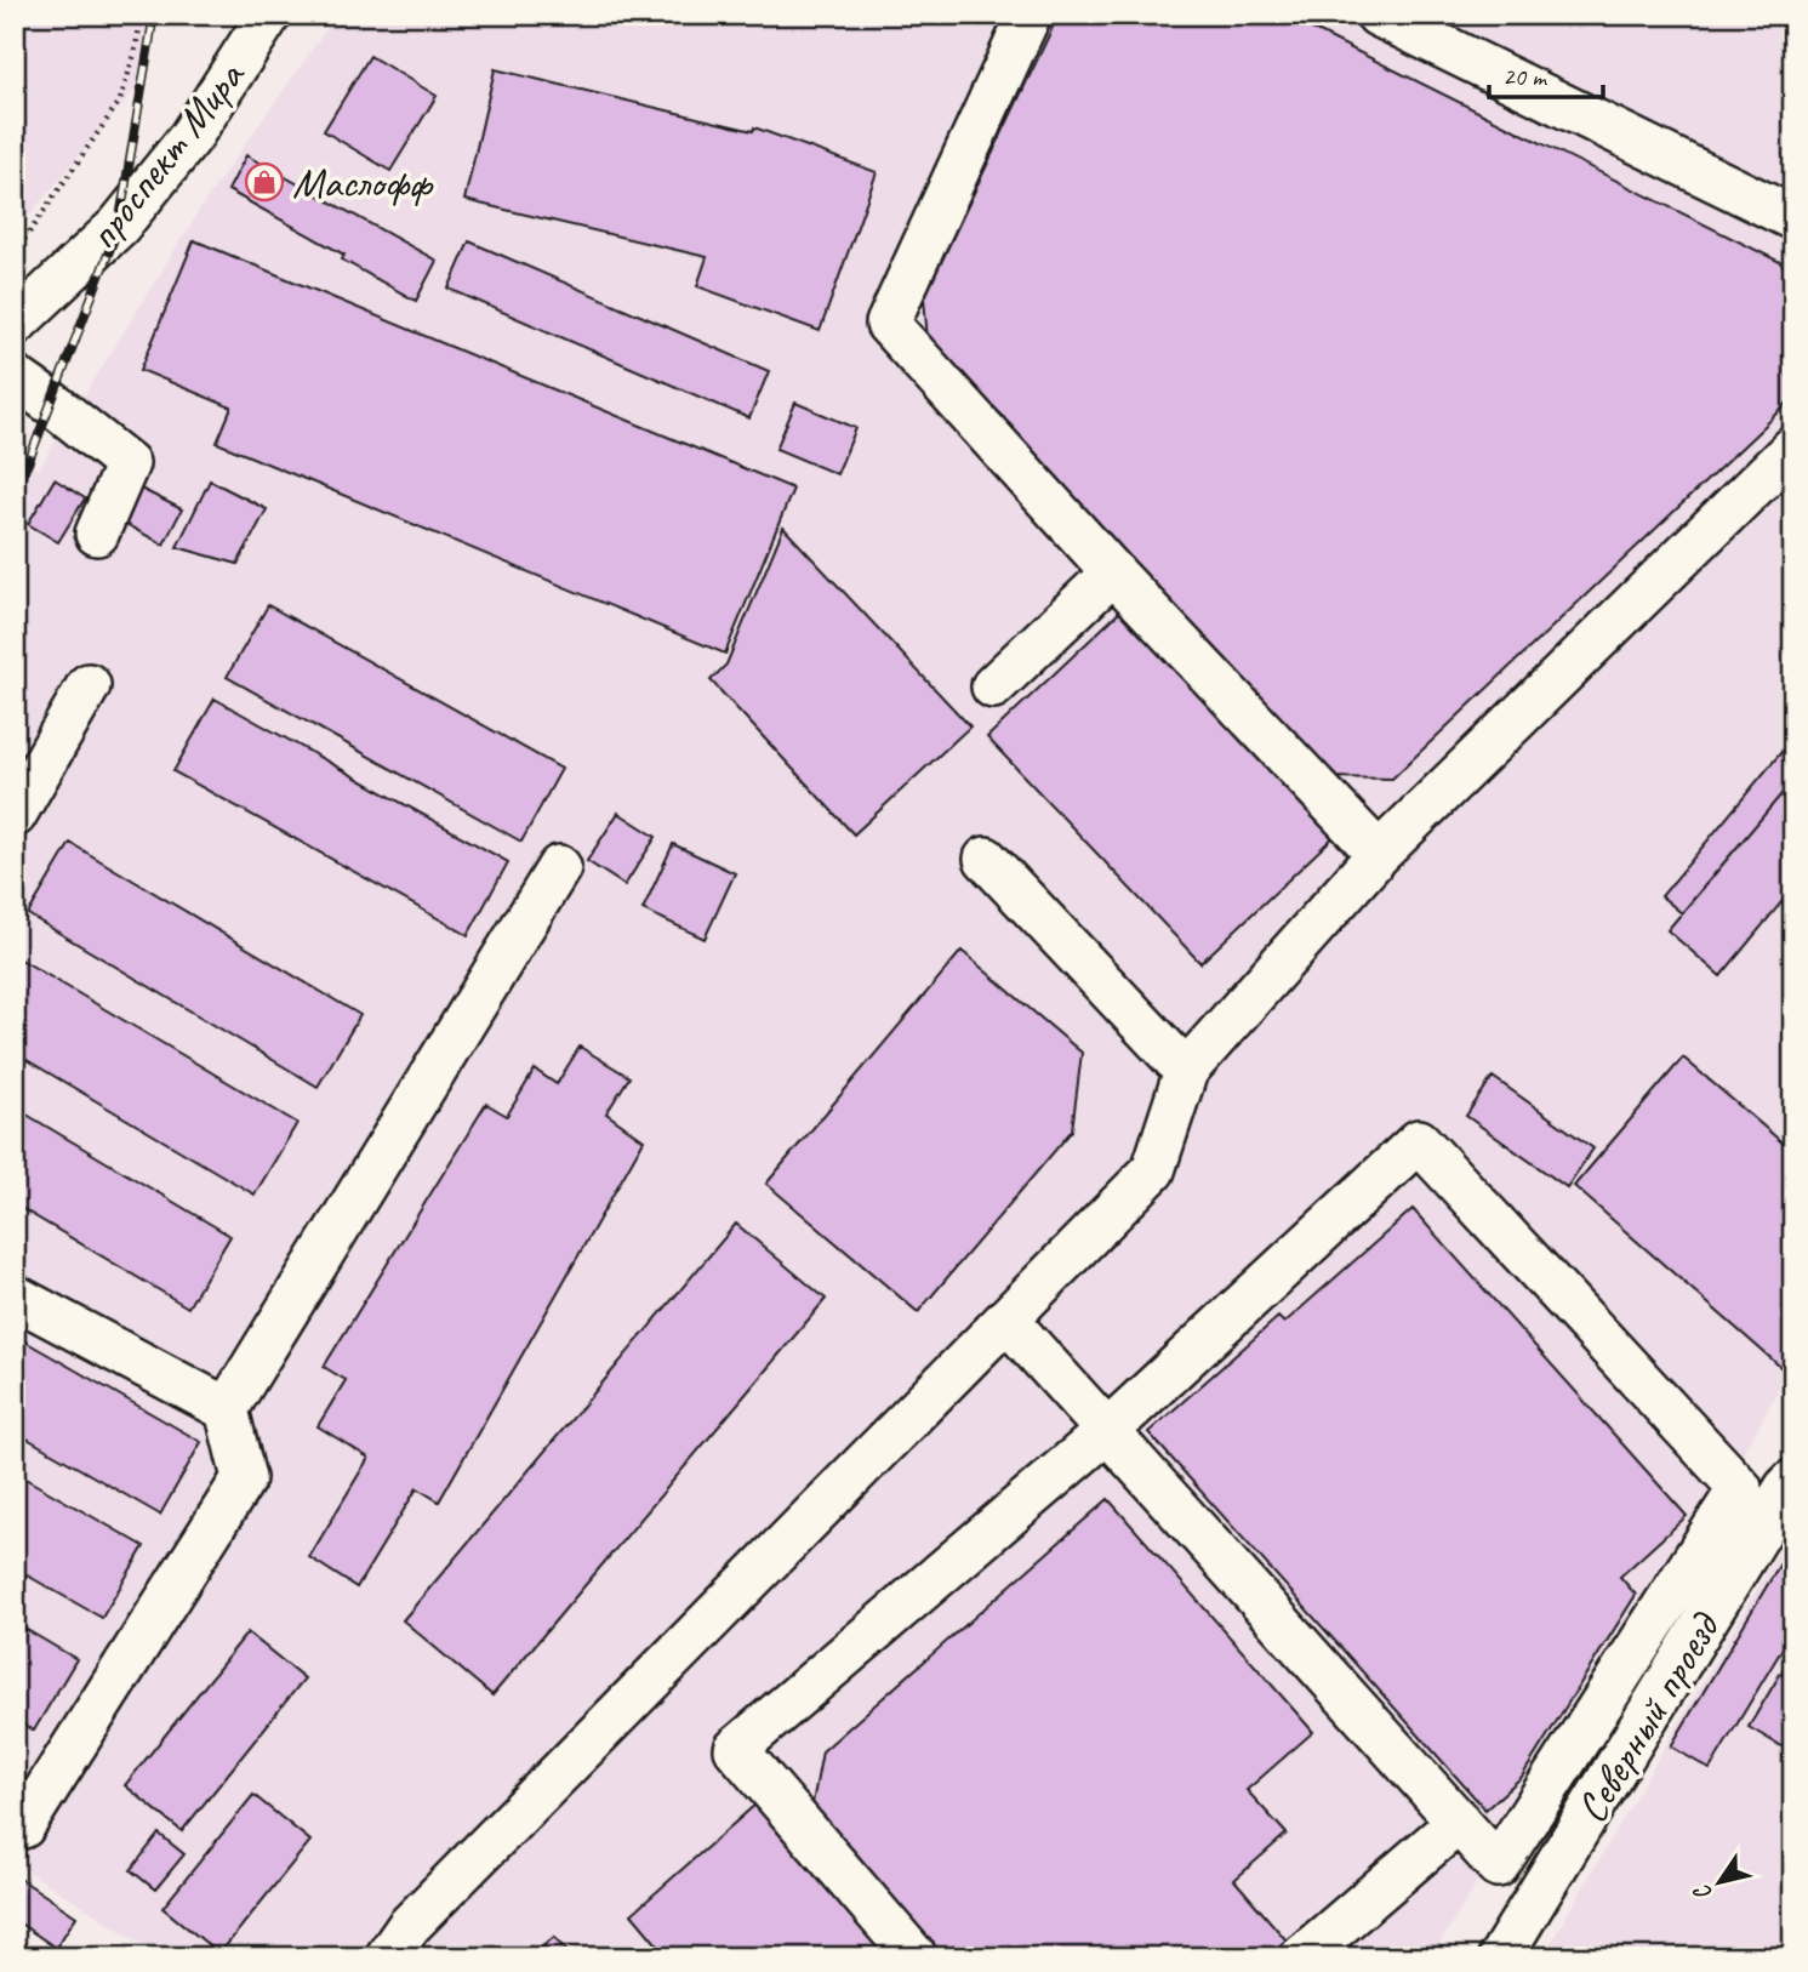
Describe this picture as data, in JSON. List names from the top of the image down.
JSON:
{
  "streets": {
    "street": ["проспект Мира", "Северный проезд"]
  },
  "places": {
    "shop": ["Маслофф"]
  },
  "scale_bar": "20 m",
  "north": "bottom left"
}
